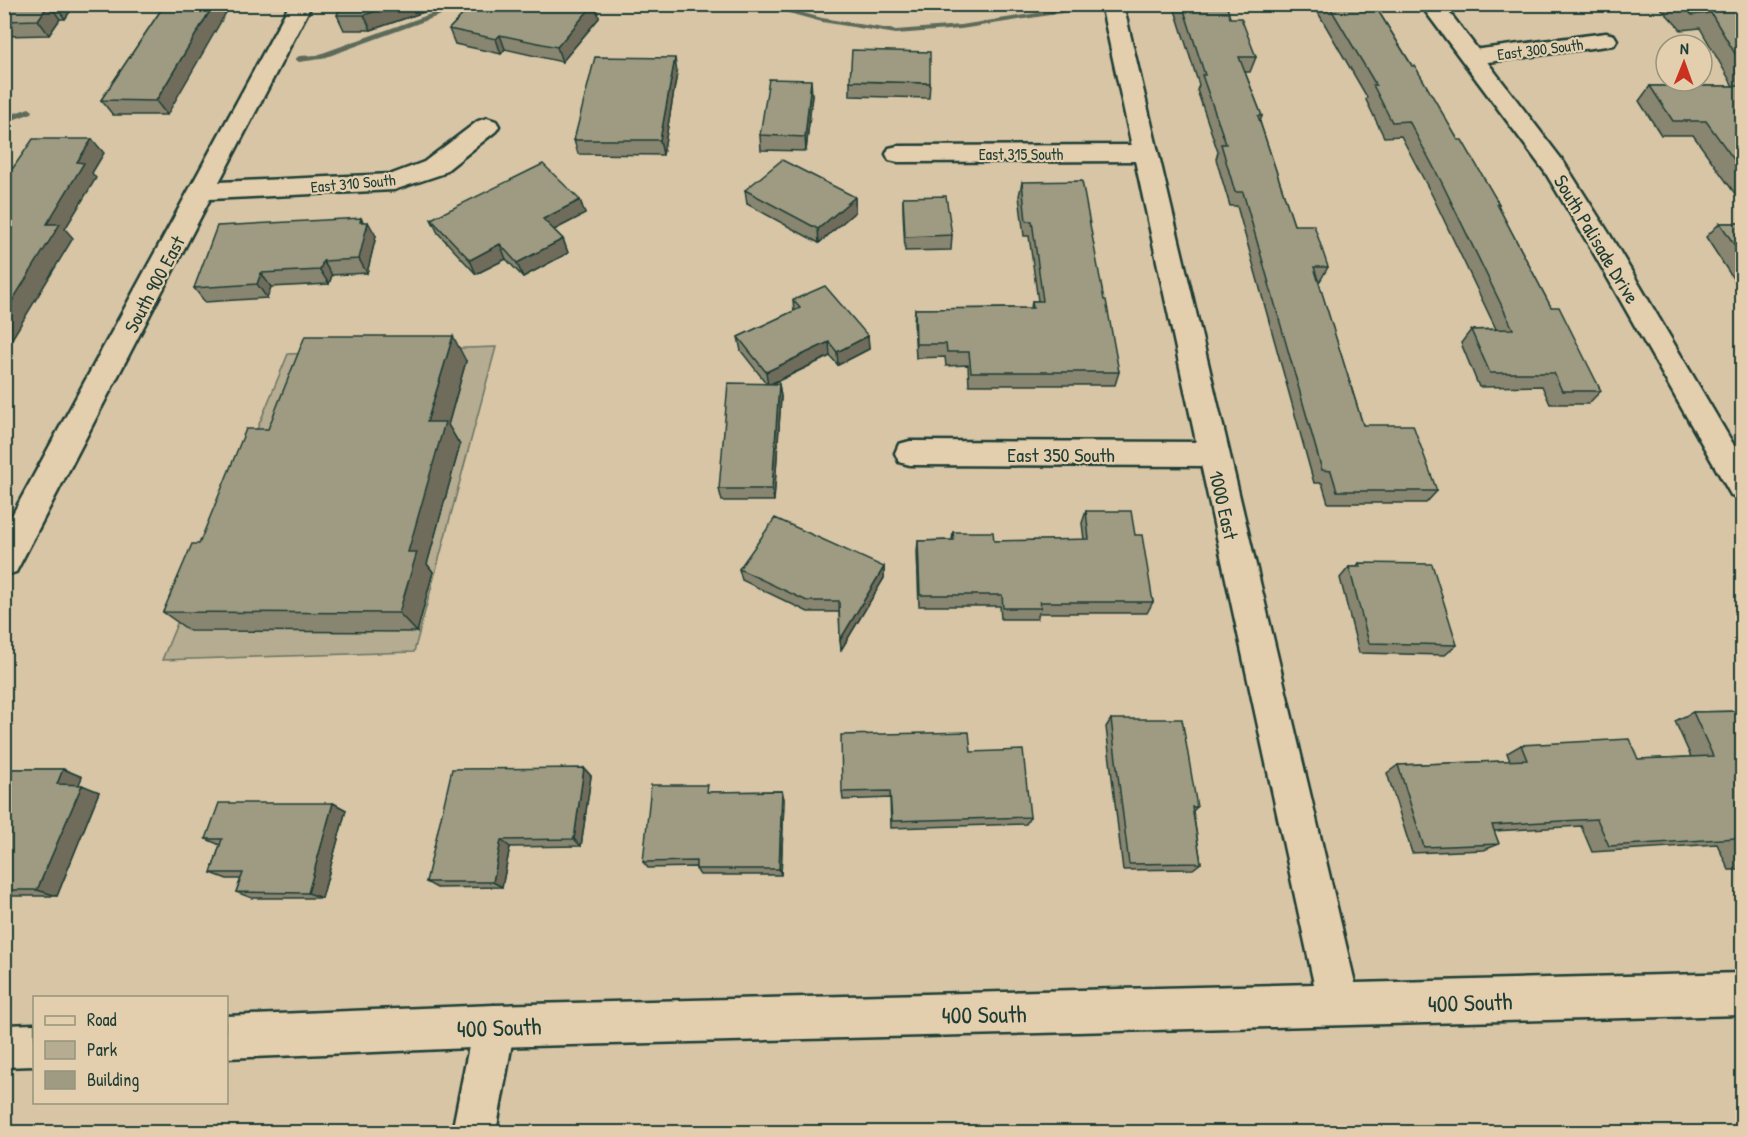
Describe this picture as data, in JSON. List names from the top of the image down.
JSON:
{
  "streets": {
    "street": [
      "East 300 South",
      "East 315 South",
      "East 310 South",
      "South Palisade Drive",
      "South 900 East",
      "East 350 South",
      "1000 East",
      "400 South"
    ]
  },
  "crossings": [
    ["East 300 South", "South Palisade Drive"],
    ["East 315 South", "1000 East"],
    ["East 310 South", "South 900 East"],
    ["East 350 South", "1000 East"],
    ["1000 East", "400 South"]
  ],
  "legend": ["Road", "Park", "Building"],
  "north": "top"
}
